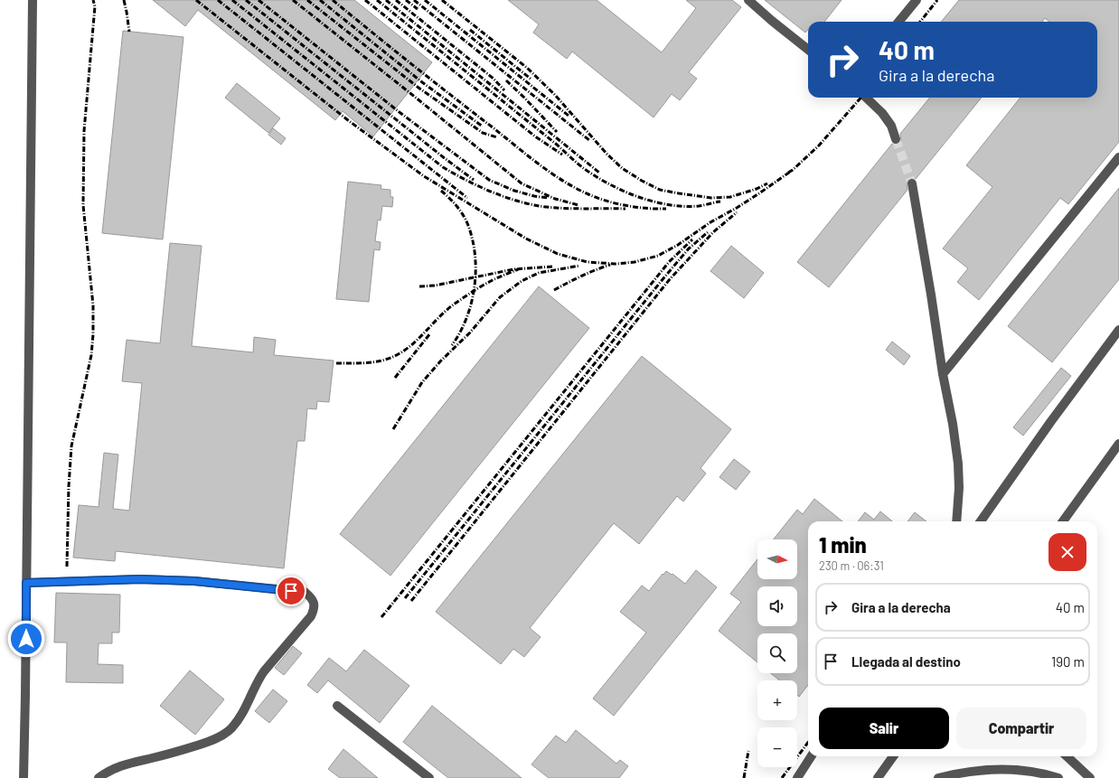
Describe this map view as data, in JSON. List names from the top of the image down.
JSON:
{
  "north": "right",
  "page": {
    "turn": ["40 m", "Gira a la derecha"],
    "heading": ["1 min", "230 m · 06:31"],
    "map_buttons": ["+", "−"],
    "list": [
      {
        "name": "Gira a la derecha",
        "value": "40 m"
      },
      {
        "name": "Llegada al destino",
        "value": "190 m"
      }
    ],
    "buttons": ["Salir", "Compartir"]
  }
}
